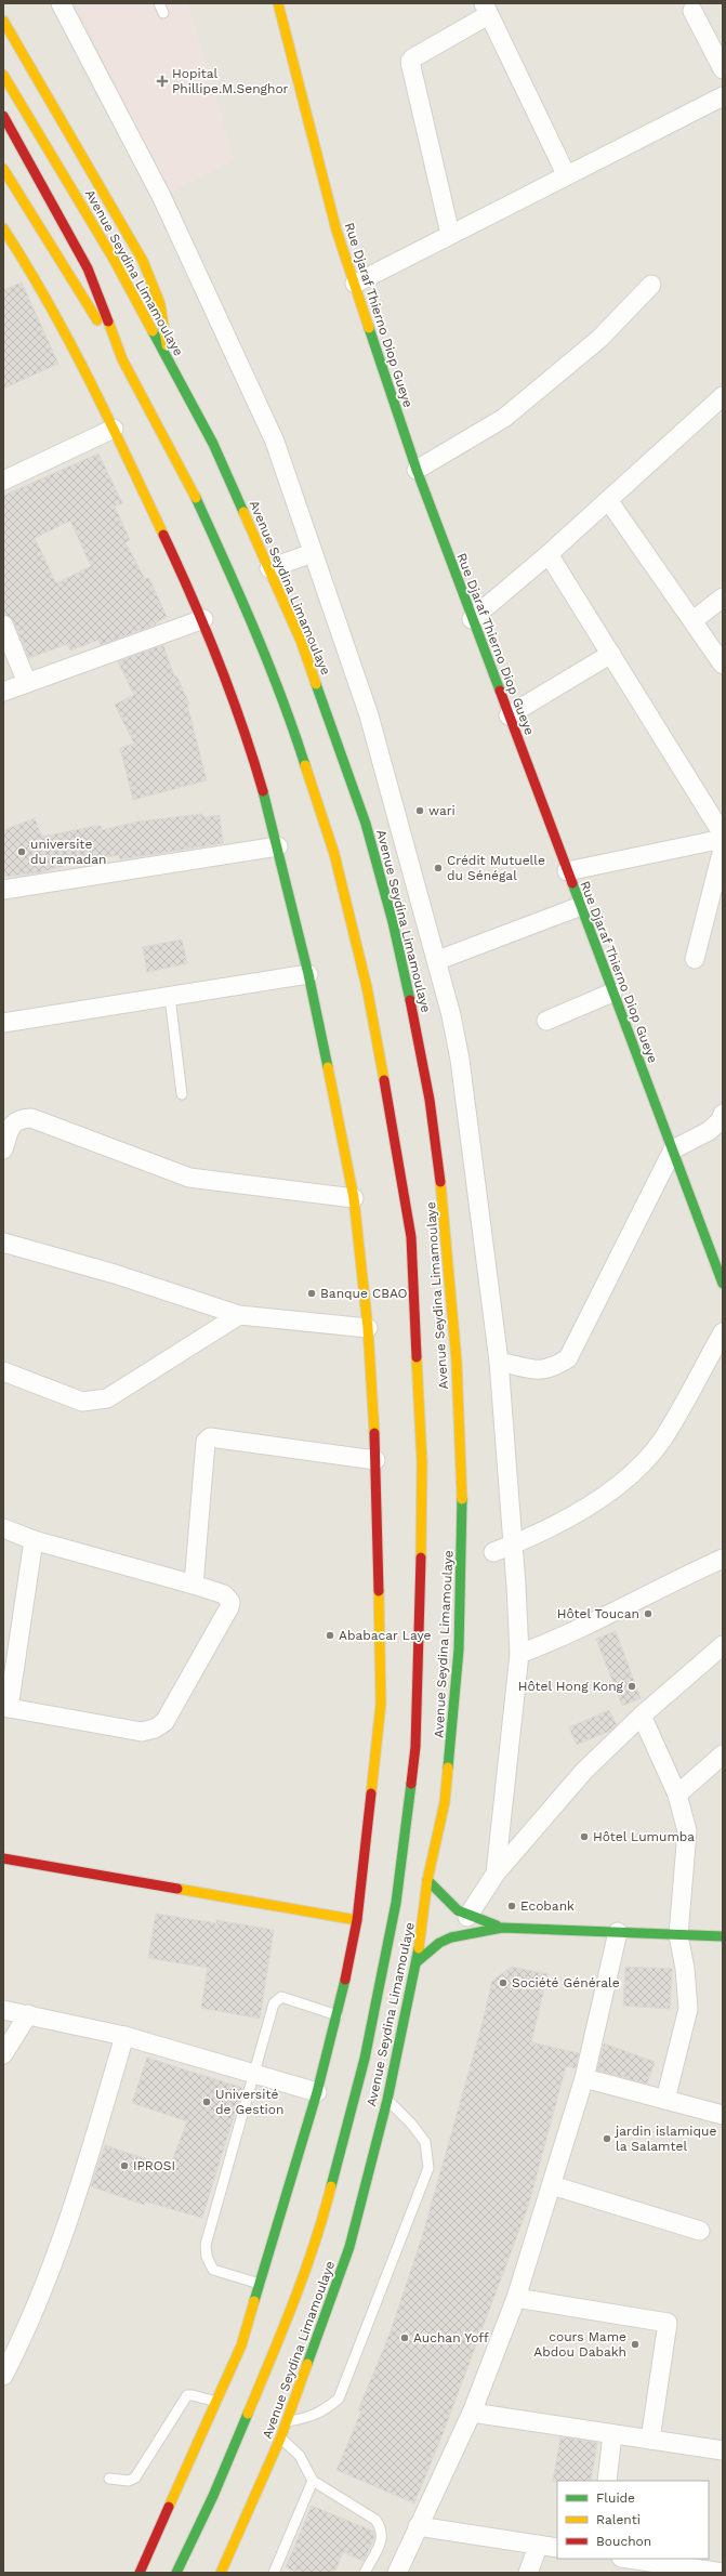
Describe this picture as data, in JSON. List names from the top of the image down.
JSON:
{
  "streets": {
    "main road": ["Avenue Seydina Limamoulaye", "Rue Djaraf Thierno Diop Gueye"]
  },
  "places": {
    "health": ["Hopital Phillipe.M.Senghor"],
    "other": [
      "wari",
      "universite du ramadan",
      "Crédit Mutuelle du Sénégal",
      "Banque CBAO",
      "Hôtel Toucan",
      "Ababacar Laye",
      "Hôtel Hong Kong",
      "Hôtel Lumumba",
      "Ecobank",
      "Société Générale",
      "Université de Gestion",
      "jardin islamique la Salamtel",
      "IPROSI",
      "Auchan Yoff",
      "cours Mame Abdou Dabakh"
    ]
  },
  "legend": ["Fluide", "Ralenti", "Bouchon"]
}
